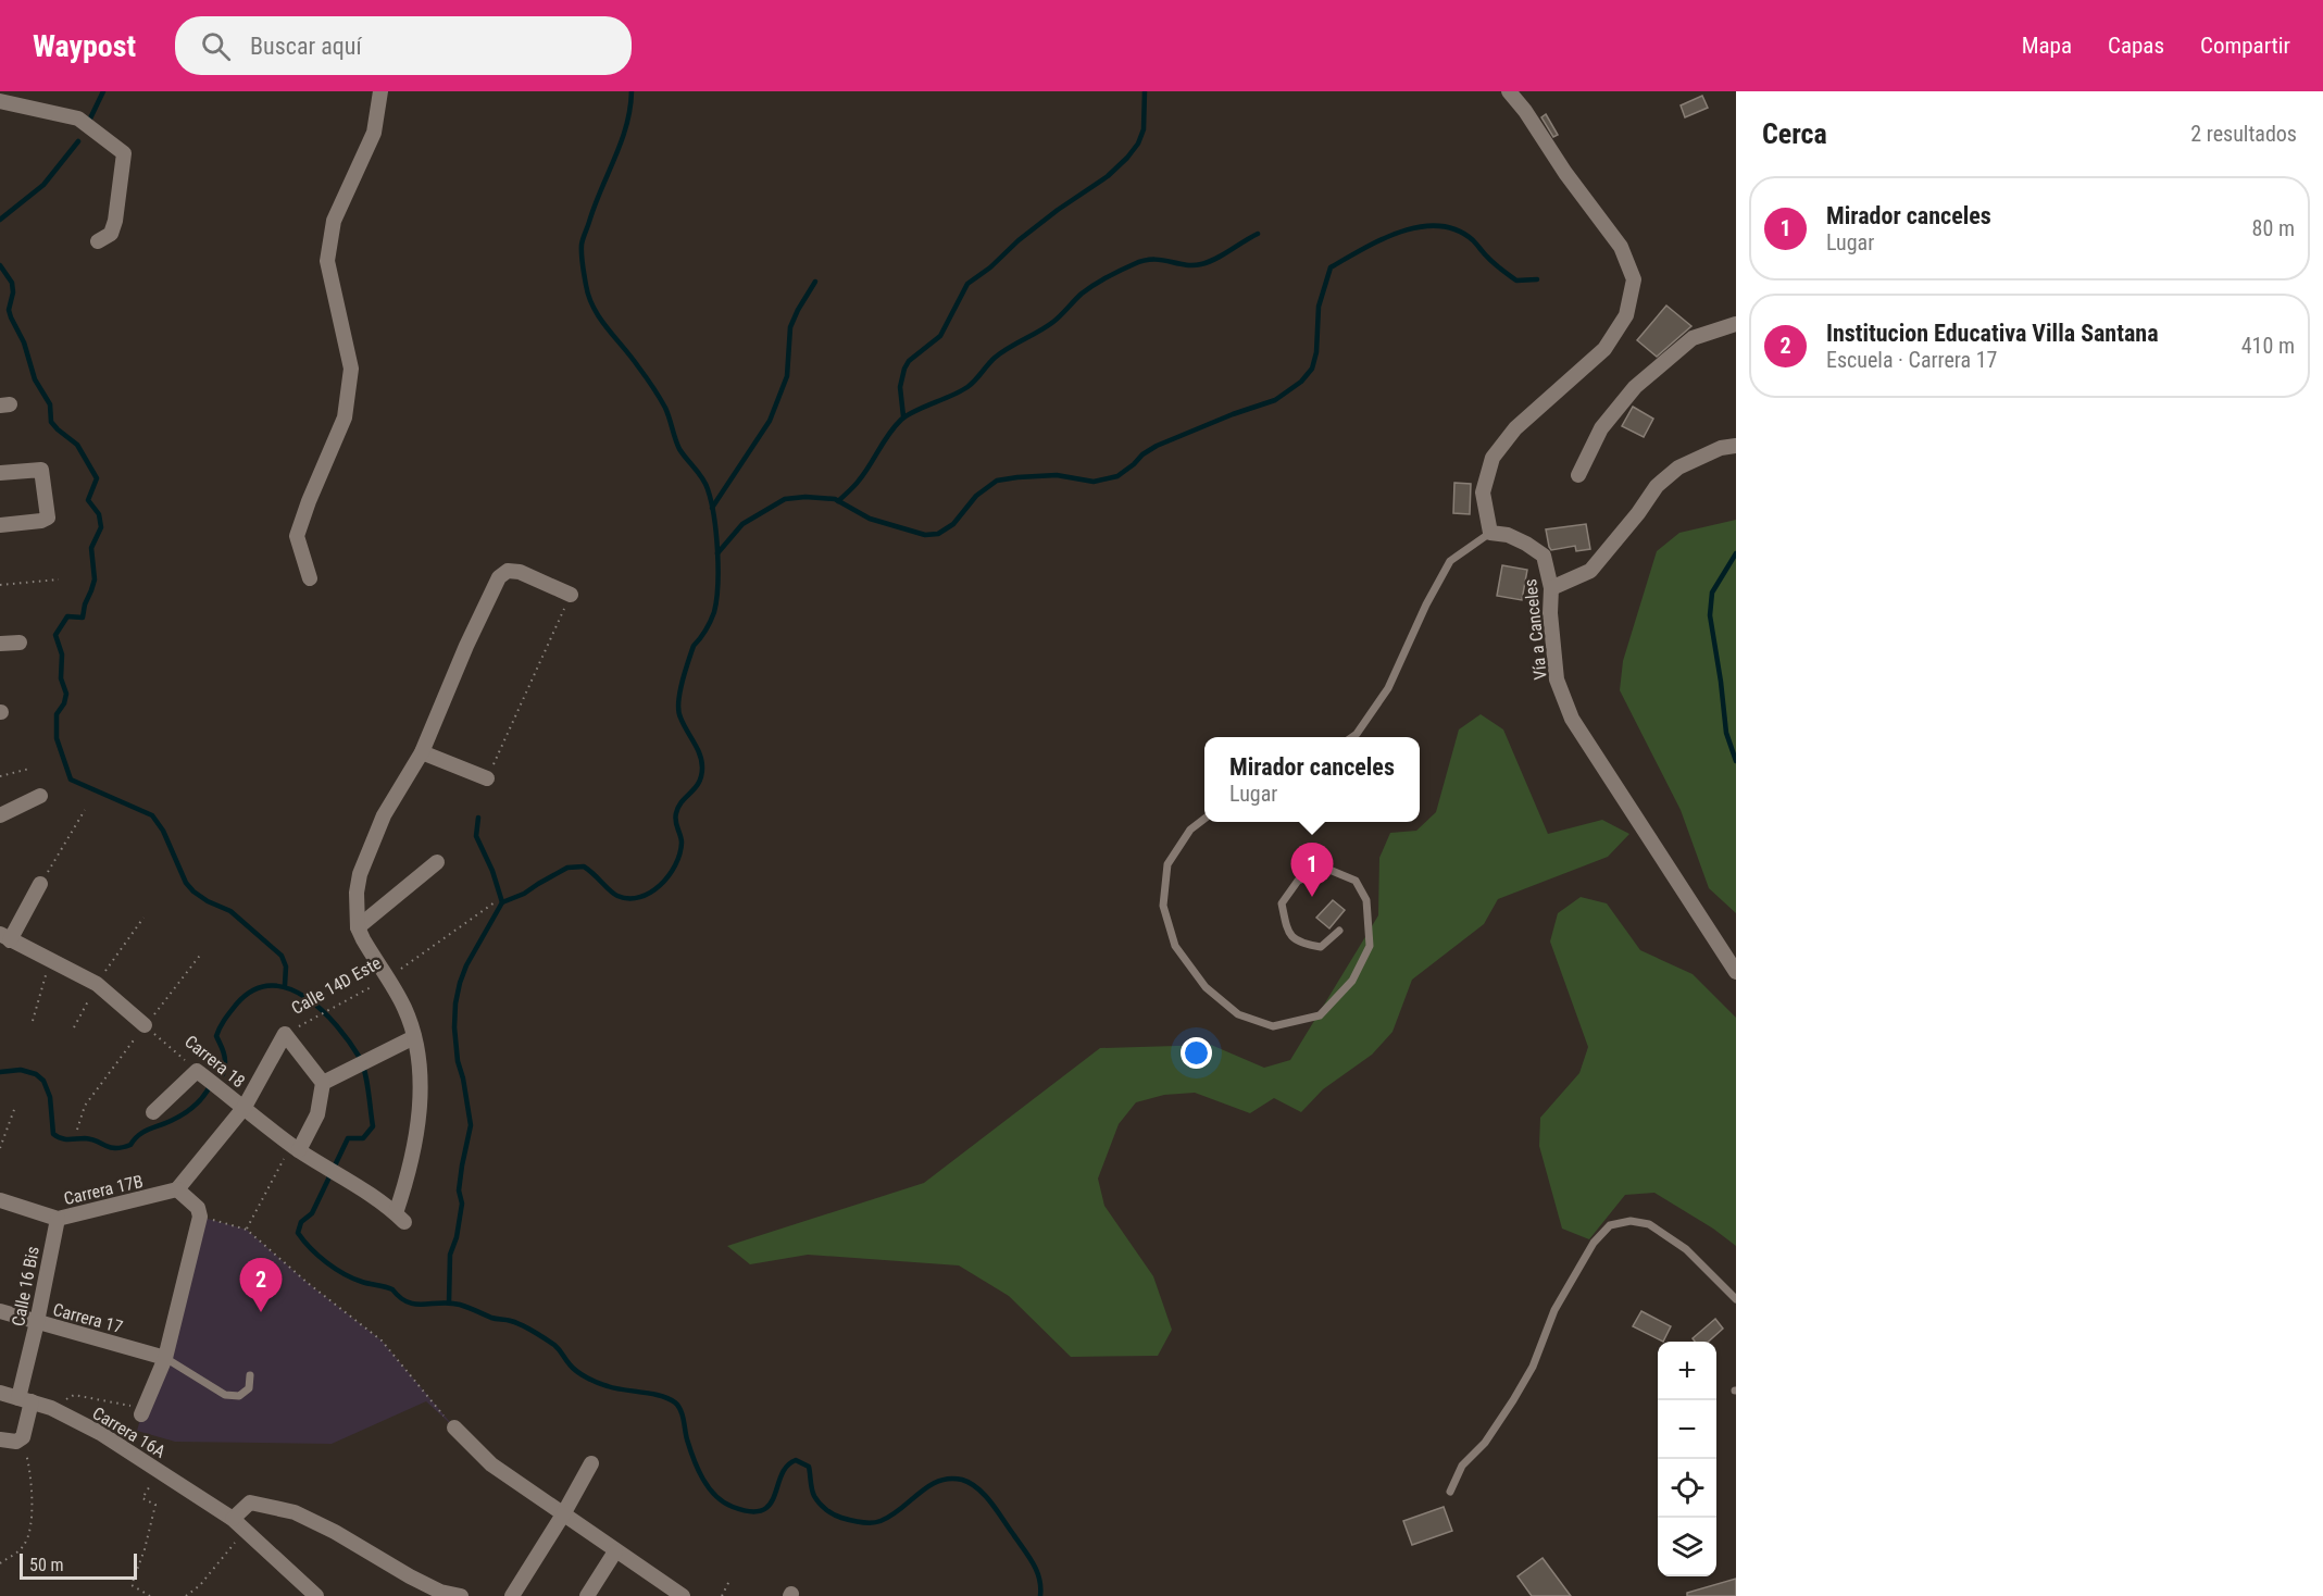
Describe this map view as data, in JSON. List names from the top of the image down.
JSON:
{
  "streets": {
    "street": [
      "Vía a Canceles",
      "Calle 14D Este",
      "Carrera 18",
      "Carrera 17B",
      "Calle 16 Bis",
      "Carrera 17",
      "Carrera 16A"
    ]
  },
  "crossings": [
    ["Calle 14D Este", "Carrera 18"],
    ["Calle 14D Este", "Carrera 17B"],
    ["Carrera 17B", "Calle 16 Bis"],
    ["Calle 16 Bis", "Carrera 17"],
    ["Calle 16 Bis", "Carrera 16A"]
  ],
  "scale_bar": "50 m",
  "page": {
    "header": "Waypost",
    "search": "Buscar aquí",
    "nav": ["Mapa", "Capas", "Compartir"],
    "heading": ["Cerca", "2 resultados"],
    "list": [
      {
        "mark": "1",
        "name": "Mirador canceles",
        "note": "Lugar",
        "value": "80 m"
      },
      {
        "mark": "2",
        "name": "Institucion Educativa Villa Santana",
        "note": "Escuela · Carrera 17",
        "value": "410 m"
      }
    ],
    "popup": ["Mirador canceles", "Lugar"],
    "pins": ["1", "2"],
    "map_buttons": ["+", "−"],
    "scale": "50 m"
  }
}
